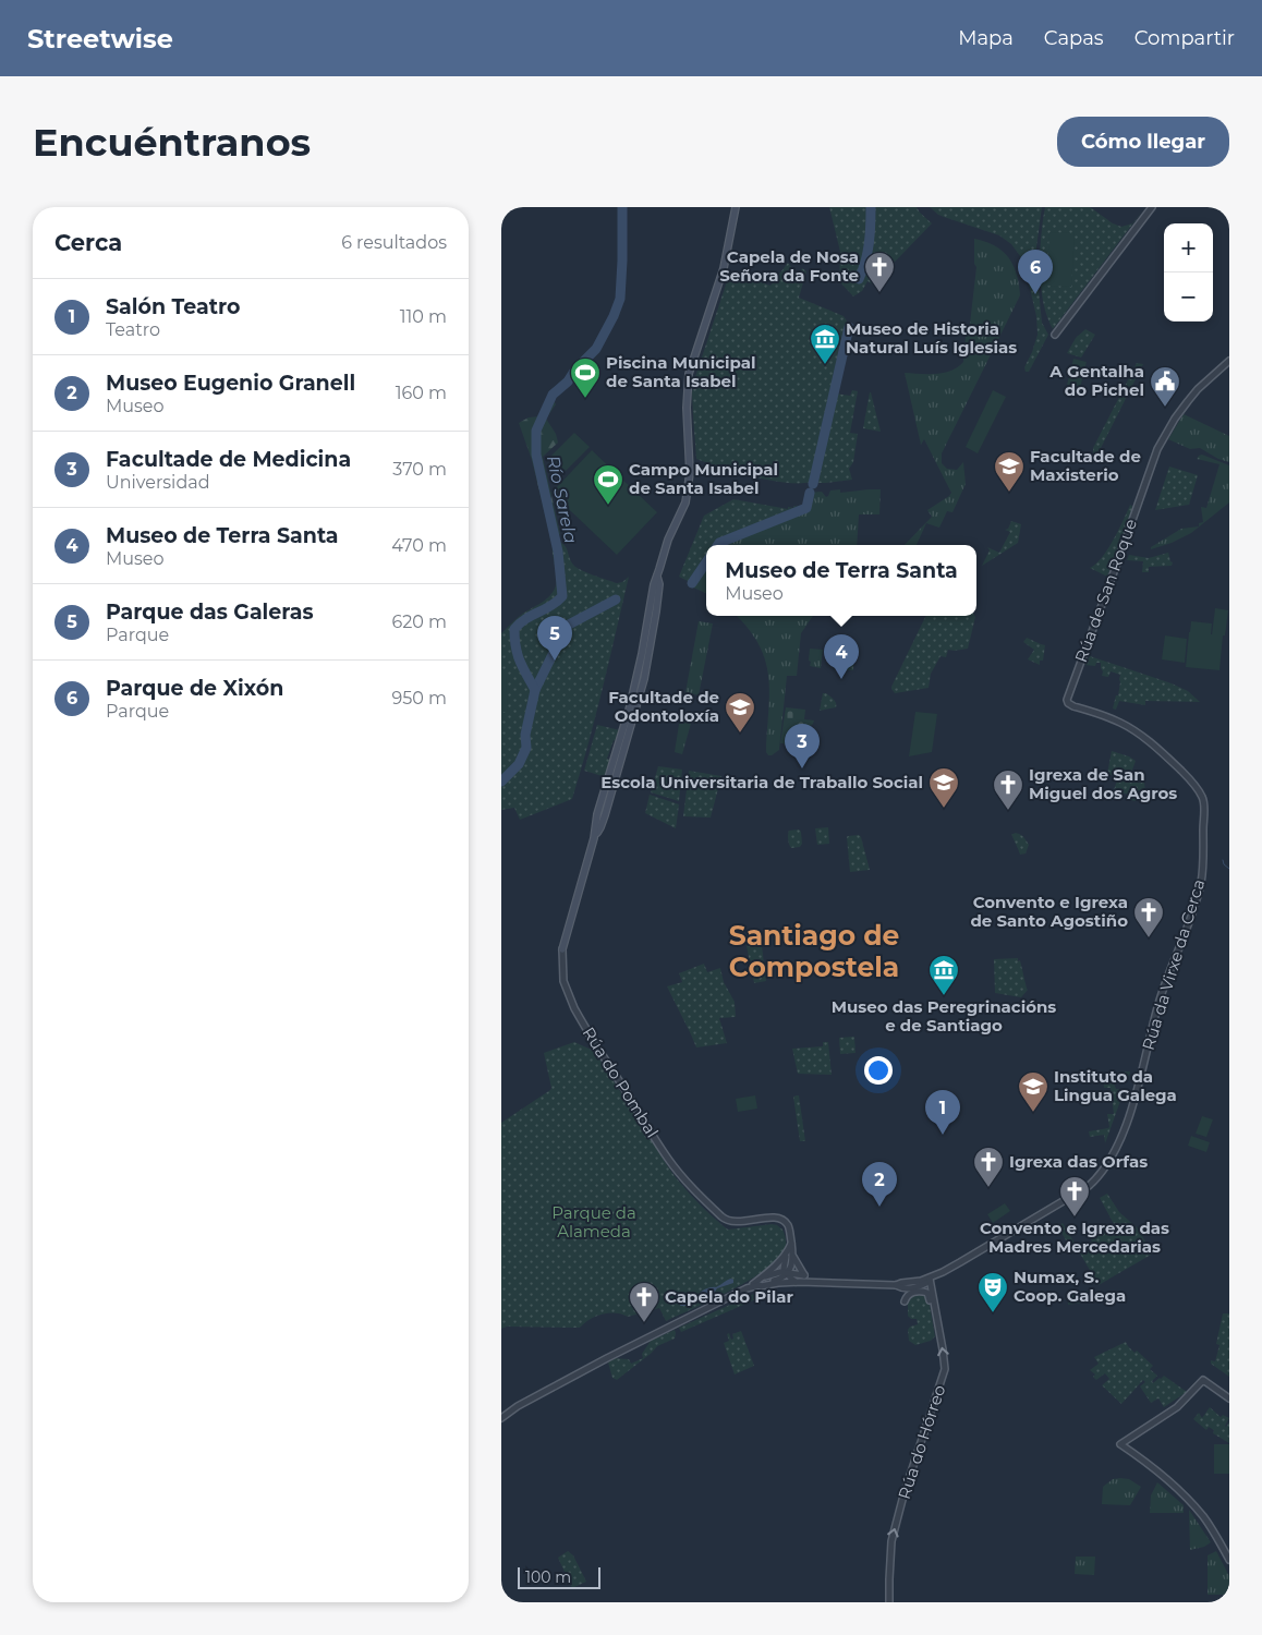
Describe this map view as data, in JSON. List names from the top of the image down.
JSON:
{
  "streets": {
    "street": [
      "Rúa de San Roque",
      "Rúa da Virxe da Cerca",
      "Rúa do Pombal",
      "Rúa do Hórreo"
    ]
  },
  "crossings": [
    ["Rúa de San Roque", "Rúa da Virxe da Cerca"],
    ["Rúa da Virxe da Cerca", "Rúa do Hórreo"]
  ],
  "one_way": ["Rúa do Hórreo"],
  "districts": ["Santiago de Compostela"],
  "water": ["Río Sarela"],
  "parks": ["Parque da Alameda"],
  "places": {
    "church": [
      "Capela de Nosa Señora da Fonte",
      "Igrexa de San Miguel dos Agros",
      "Convento e Igrexa de Santo Agostiño",
      "Igrexa das Orfas",
      "Convento e Igrexa das Madres Mercedarias",
      "Capela do Pilar"
    ],
    "museum": ["Museo de Historia Natural Luís Iglesias", "Museo das Peregrinacións e de Santiago"],
    "sports": ["Piscina Municipal de Santa Isabel", "Campo Municipal de Santa Isabel"],
    "public building": ["A Gentalha do Pichel"],
    "school or university": [
      "Facultade de Maxisterio",
      "Facultade de Odontoloxía",
      "Escola Universitaria de Traballo Social",
      "Instituto da Lingua Galega"
    ],
    "theatre": ["Numax, S. Coop. Galega"]
  },
  "scale_bar": "100 m",
  "page": {
    "header": "Streetwise",
    "nav": ["Mapa", "Capas", "Compartir"],
    "buttons": "Cómo llegar",
    "title": "Encuéntranos",
    "heading": ["Cerca", "6 resultados"],
    "map_buttons": ["+", "−"],
    "pins": [
      "6",
      "5",
      "4",
      "3",
      "1",
      "2"
    ],
    "list": [
      {
        "mark": "1",
        "name": "Salón Teatro",
        "note": "Teatro",
        "value": "110 m"
      },
      {
        "mark": "2",
        "name": "Museo Eugenio Granell",
        "note": "Museo",
        "value": "160 m"
      },
      {
        "mark": "3",
        "name": "Facultade de Medicina",
        "note": "Universidad",
        "value": "370 m"
      },
      {
        "mark": "4",
        "name": "Museo de Terra Santa",
        "note": "Museo",
        "value": "470 m"
      },
      {
        "mark": "5",
        "name": "Parque das Galeras",
        "note": "Parque",
        "value": "620 m"
      },
      {
        "mark": "6",
        "name": "Parque de Xixón",
        "note": "Parque",
        "value": "950 m"
      }
    ],
    "popup": ["Museo de Terra Santa", "Museo"],
    "scale": "100 m"
  }
}
